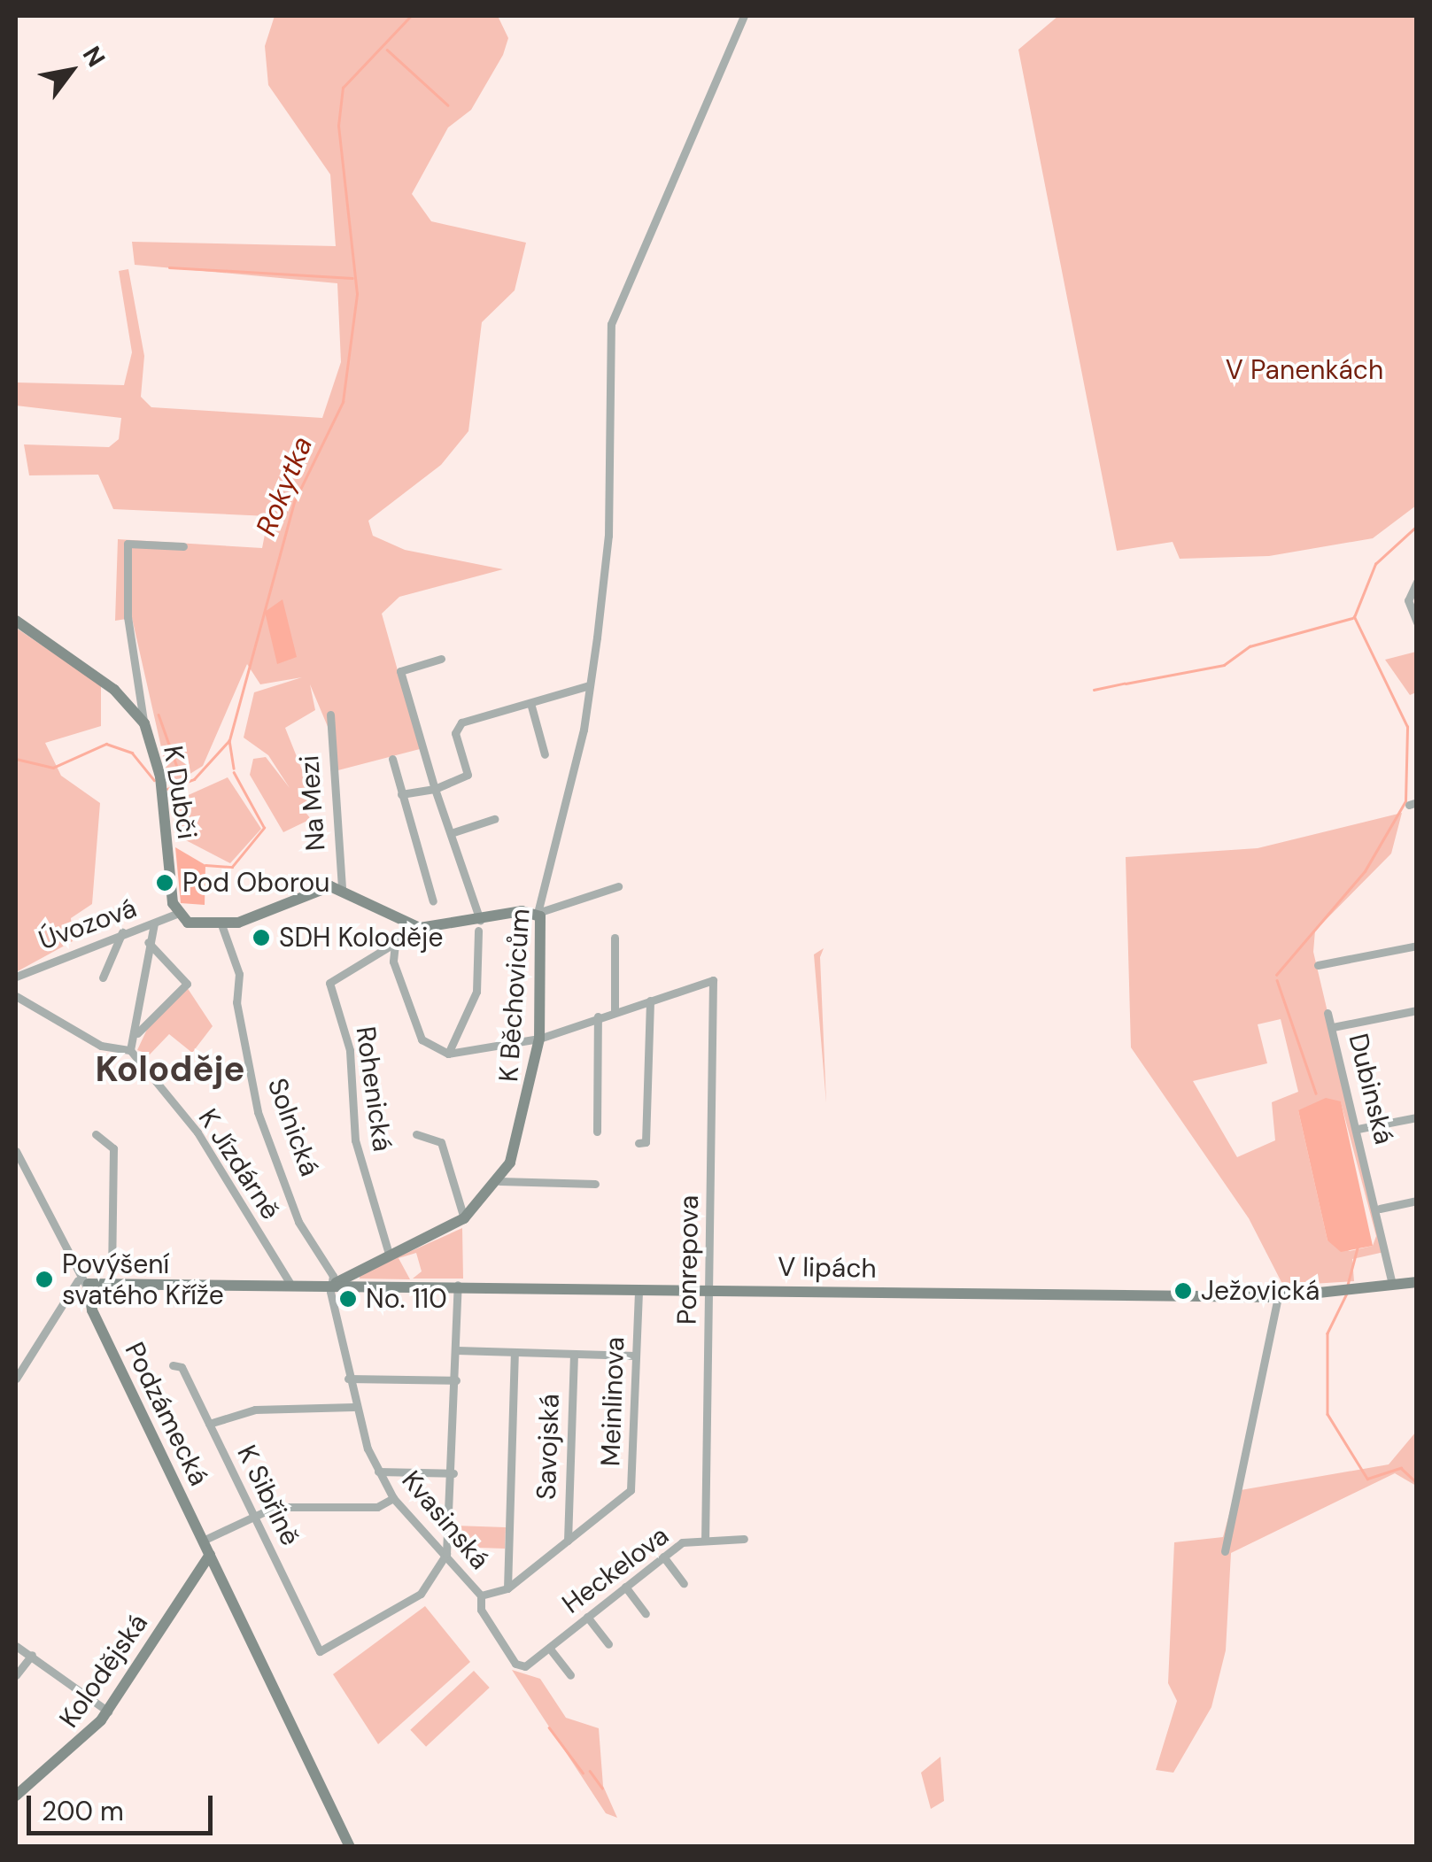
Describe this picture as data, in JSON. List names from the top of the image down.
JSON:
{
  "streets": {
    "street": [
      "K Dubči",
      "Na Mezi",
      "Úvozová",
      "K Běchovicům",
      "Rohenická",
      "Dubinská",
      "Solnická",
      "K Jízdárně",
      "Ponrepova",
      "V lipách",
      "Meinlinova",
      "Podzámecká",
      "Savojská",
      "K Sibřině",
      "Kvasinská",
      "Heckelova",
      "Kolodějská"
    ]
  },
  "crossings": [
    ["K Dubči", "Úvozová"],
    ["K Běchovicům", "Rohenická"],
    ["K Běchovicům", "Solnická"],
    ["K Běchovicům", "V lipách"],
    ["K Běchovicům", "Kvasinská"],
    ["Dubinská", "V lipách"],
    ["Solnická", "V lipách"],
    ["Solnická", "Kvasinská"],
    ["K Jízdárně", "V lipách"],
    ["Ponrepova", "V lipách"],
    ["Ponrepova", "Heckelova"],
    ["V lipách", "Meinlinova"],
    ["V lipách", "Podzámecká"],
    ["V lipách", "Kvasinská"],
    ["Meinlinova", "Savojská"],
    ["Meinlinova", "Kvasinská"],
    ["Podzámecká", "Kolodějská"],
    ["K Sibřině", "Kvasinská"],
    ["Kvasinská", "Heckelova"]
  ],
  "districts": ["Koloděje"],
  "water": ["Rokytka"],
  "parks": ["V Panenkách"],
  "places": [
    "Pod Oborou",
    "SDH Koloděje",
    "Povýšení svatého Kříže",
    "Ježovická",
    "No. 110"
  ],
  "scale_bar": "200 m",
  "north": "top right"
}
